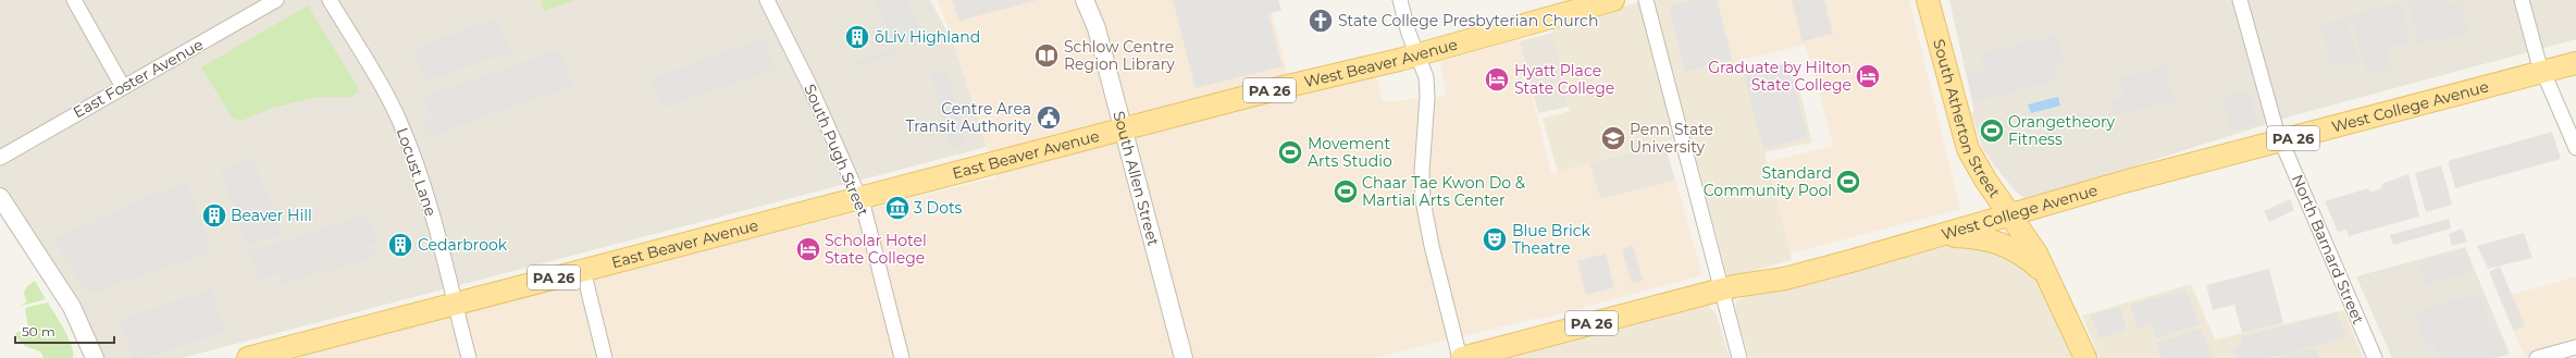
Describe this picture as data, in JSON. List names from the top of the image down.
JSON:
{
  "streets": {
    "main road": [
      "West Beaver Avenue",
      "PA 26",
      "West College Avenue",
      "South Atherton Street",
      "East Beaver Avenue"
    ],
    "street": [
      "East Foster Avenue",
      "South Pugh Street",
      "Locust Lane",
      "South Allen Street",
      "North Barnard Street"
    ]
  },
  "crossings": [
    ["West Beaver Avenue", "East Beaver Avenue"],
    ["West Beaver Avenue", "South Allen Street"],
    ["West College Avenue", "South Atherton Street"],
    ["West College Avenue", "North Barnard Street"],
    ["South Pugh Street", "East Beaver Avenue"],
    ["East Beaver Avenue", "Locust Lane"],
    ["East Beaver Avenue", "South Allen Street"]
  ],
  "places": {
    "church": ["State College Presbyterian Church"],
    "building": ["ōLiv Highland", "Beaver Hill", "Cedarbrook"],
    "library": ["Schlow Centre Region Library"],
    "hotel": ["Graduate by Hilton State College", "Hyatt Place State College", "Scholar Hotel State College"],
    "public building": ["Centre Area Transit Authority"],
    "sports": [
      "Orangetheory Fitness",
      "Movement Arts Studio",
      "Standard Community Pool",
      "Chaar Tae Kwon Do & Martial Arts Center"
    ],
    "school or university": ["Penn State University"],
    "museum": ["3 Dots"],
    "theatre": ["Blue Brick Theatre"]
  },
  "scale_bar": "50 m"
}
